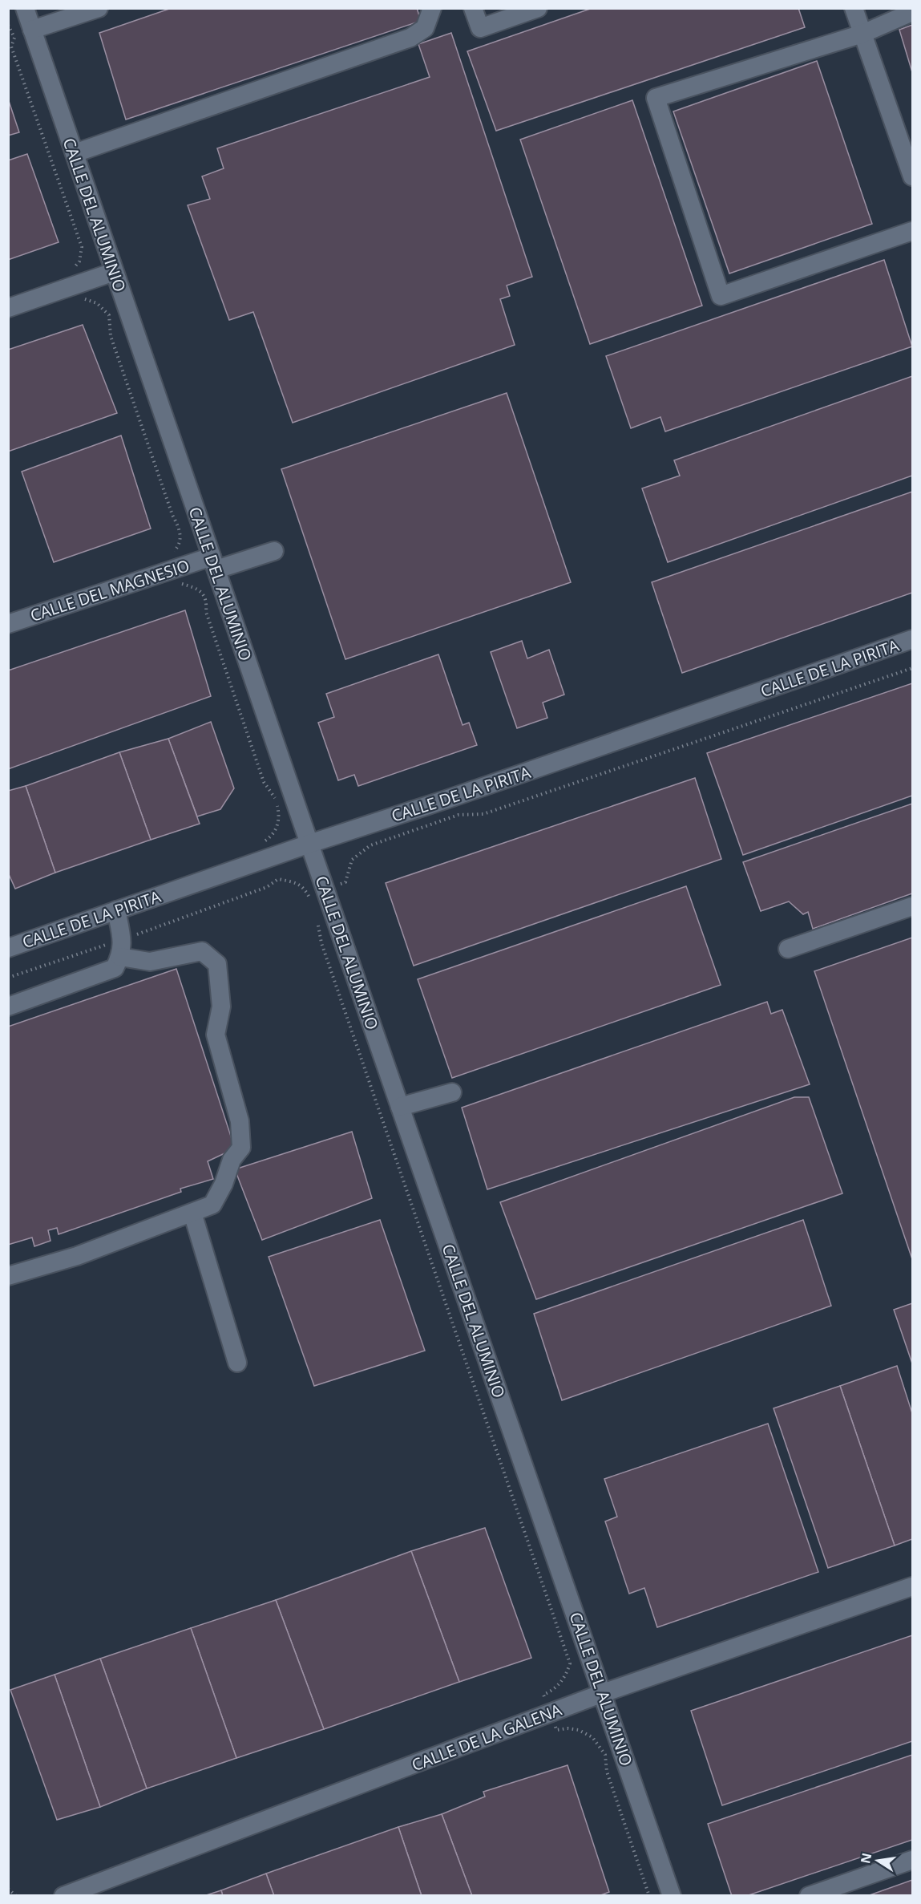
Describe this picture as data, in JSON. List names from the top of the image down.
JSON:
{
  "streets": {
    "street": [
      "CALLE DEL ALUMINIO",
      "CALLE DEL MAGNESIO",
      "CALLE DE LA PIRITA",
      "CALLE DE LA GALENA"
    ]
  },
  "crossings": [
    ["CALLE DEL ALUMINIO", "CALLE DEL MAGNESIO"],
    ["CALLE DEL ALUMINIO", "CALLE DE LA PIRITA"],
    ["CALLE DEL ALUMINIO", "CALLE DE LA GALENA"]
  ],
  "north": "left"
}
